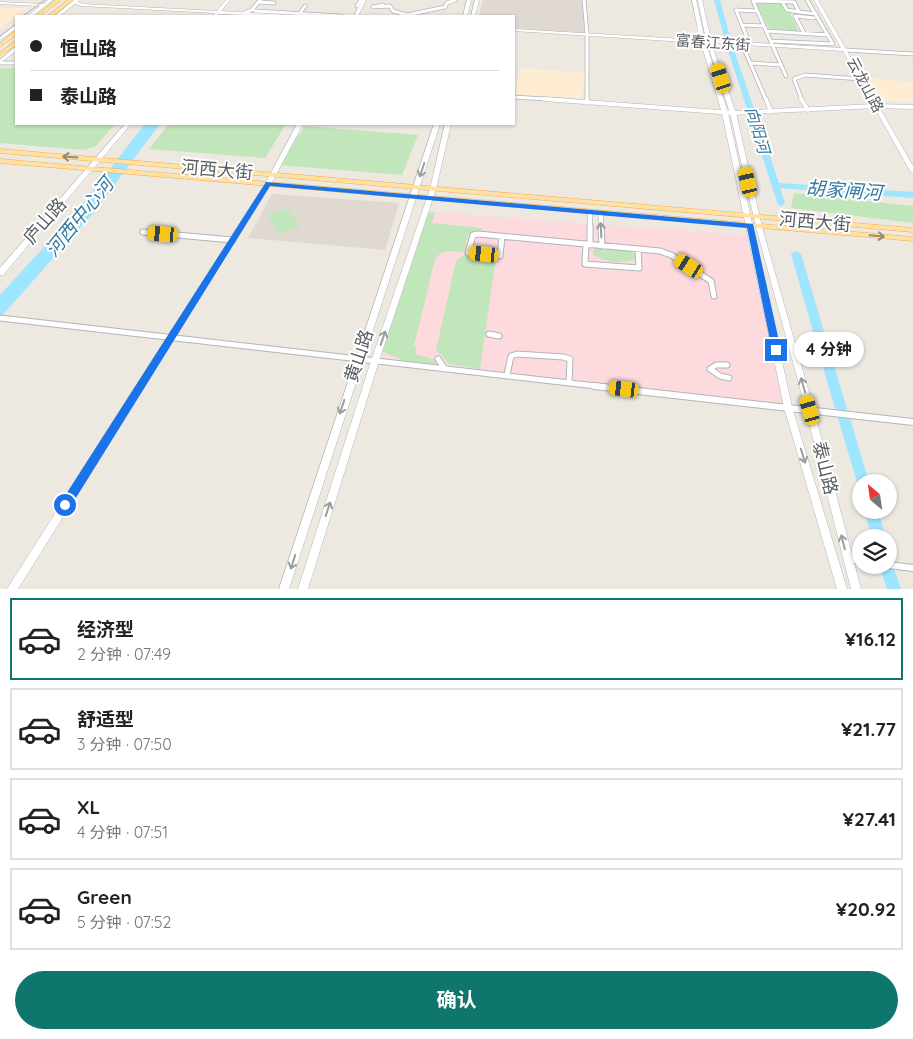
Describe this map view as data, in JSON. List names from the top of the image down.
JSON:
{
  "streets": {
    "main road": ["河西大街"],
    "street": [
      "富春江东街",
      "云龙山路",
      "庐山路",
      "黄山路",
      "泰山路"
    ]
  },
  "crossings": [
    ["富春江东街", "云龙山路"],
    ["富春江东街", "泰山路"],
    ["河西大街", "庐山路"],
    ["河西大街", "黄山路"],
    ["河西大街", "泰山路"]
  ],
  "water": ["向阳河", "胡家闸河", "河西中心河"],
  "north": "top left",
  "page": {
    "banner": ["恒山路", "泰山路"],
    "bubble": "4 分钟",
    "list": [
      {
        "name": "经济型",
        "note": "2 分钟 · 07:49",
        "value": "¥16.12"
      },
      {
        "name": "舒适型",
        "note": "3 分钟 · 07:50",
        "value": "¥21.77"
      },
      {
        "name": "XL",
        "note": "4 分钟 · 07:51",
        "value": "¥27.41"
      },
      {
        "name": "Green",
        "note": "5 分钟 · 07:52",
        "value": "¥20.92"
      }
    ],
    "buttons": "确认"
  }
}
